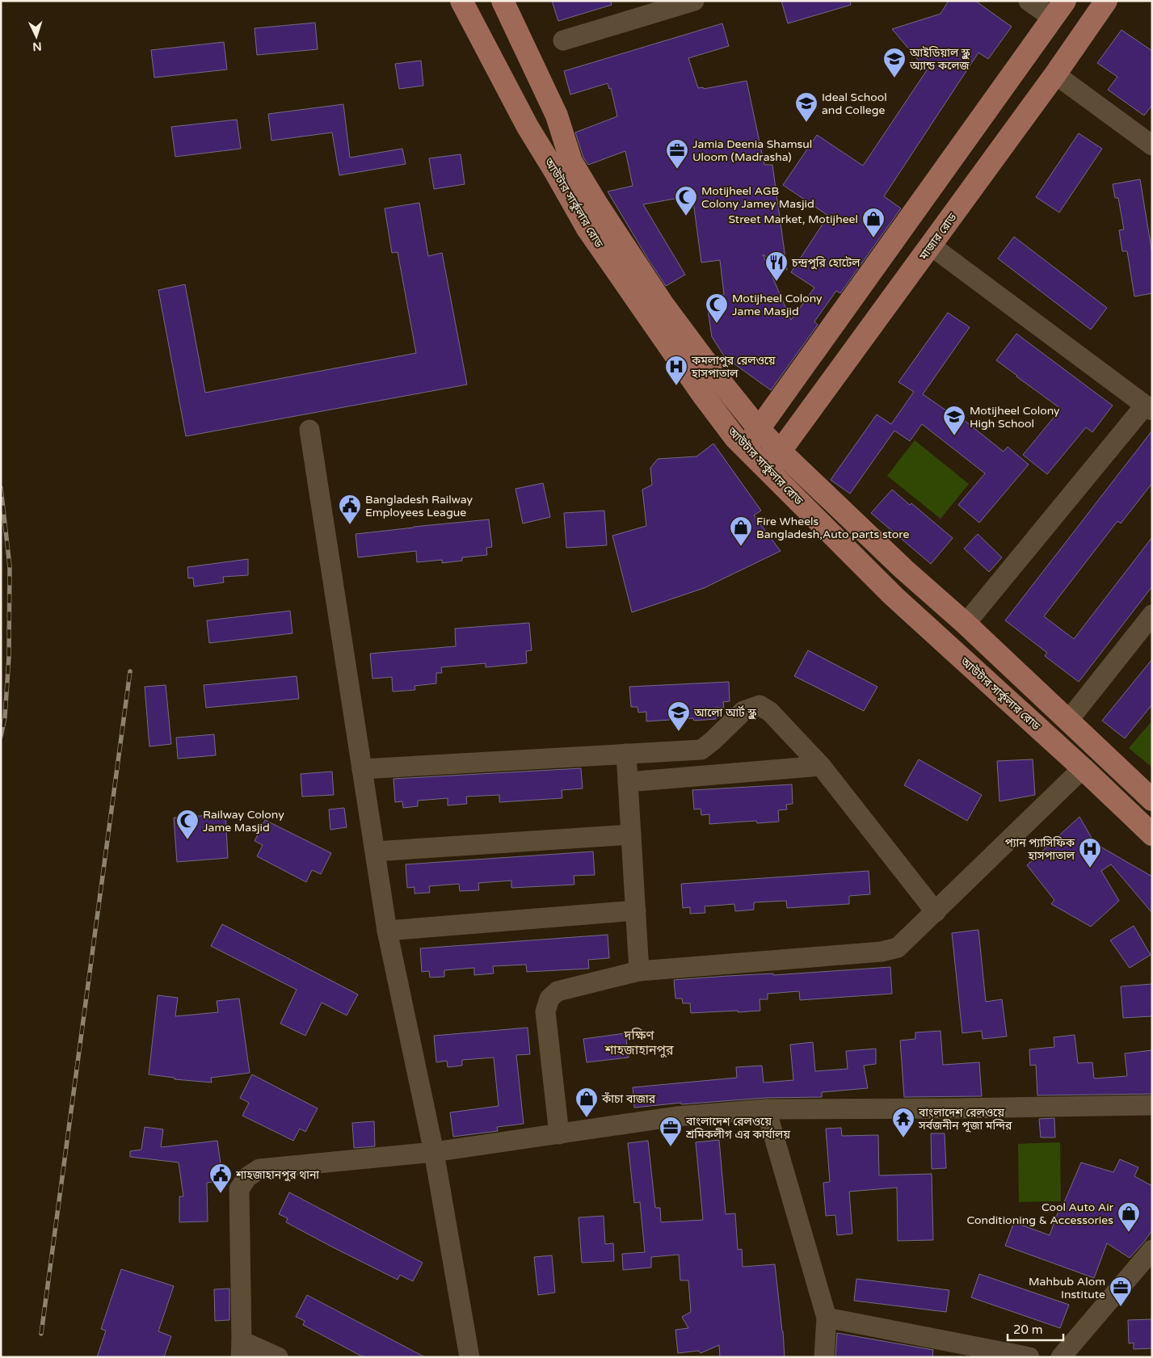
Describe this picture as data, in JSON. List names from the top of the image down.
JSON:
{
  "streets": {
    "main road": ["আউটার সার্কুলার রোড", "মাজার রোড"]
  },
  "crossings": [
    ["আউটার সার্কুলার রোড", "মাজার রোড"]
  ],
  "districts": ["দক্ষিণ শাহজাহানপুর"],
  "places": {
    "school or university": [
      "আইডিয়াল স্কুল অ্যান্ড কলেজ",
      "Ideal School and College",
      "Motijheel Colony High School",
      "আলো আর্ট স্কুল"
    ],
    "office": ["Jamia Deenia Shamsul Uloom (Madrasha)", "বাংলাদেশ রেলওয়ে শ্রমিকলীগ এর কার্যালয়", "Mahbub Alom Institute"],
    "mosque": ["Motijheel AGB Colony Jamey Masjid", "Motijheel Colony Jame Masjid", "Railway Colony Jame Masjid"],
    "shop": [
      "Street Market, Motijheel",
      "Fire Wheels Bangladesh,Auto parts store",
      "কাঁচা বাজার",
      "Cool Auto Air Conditioning & Accessories"
    ],
    "restaurant": ["চন্দ্রপুরি হোটেল"],
    "hospital": ["কমলাপুর রেলওয়ে হাসপাতাল", "প্যান প্যাসিফিক হাসপাতাল"],
    "public building": ["Bangladesh Railway Employees League", "শাহজাহানপুর থানা"],
    "temple": ["বাংলাদেশ রেলওয়ে সর্বজনীন পূজা মন্দির"]
  },
  "scale_bar": "20 m",
  "north": "bottom"
}
